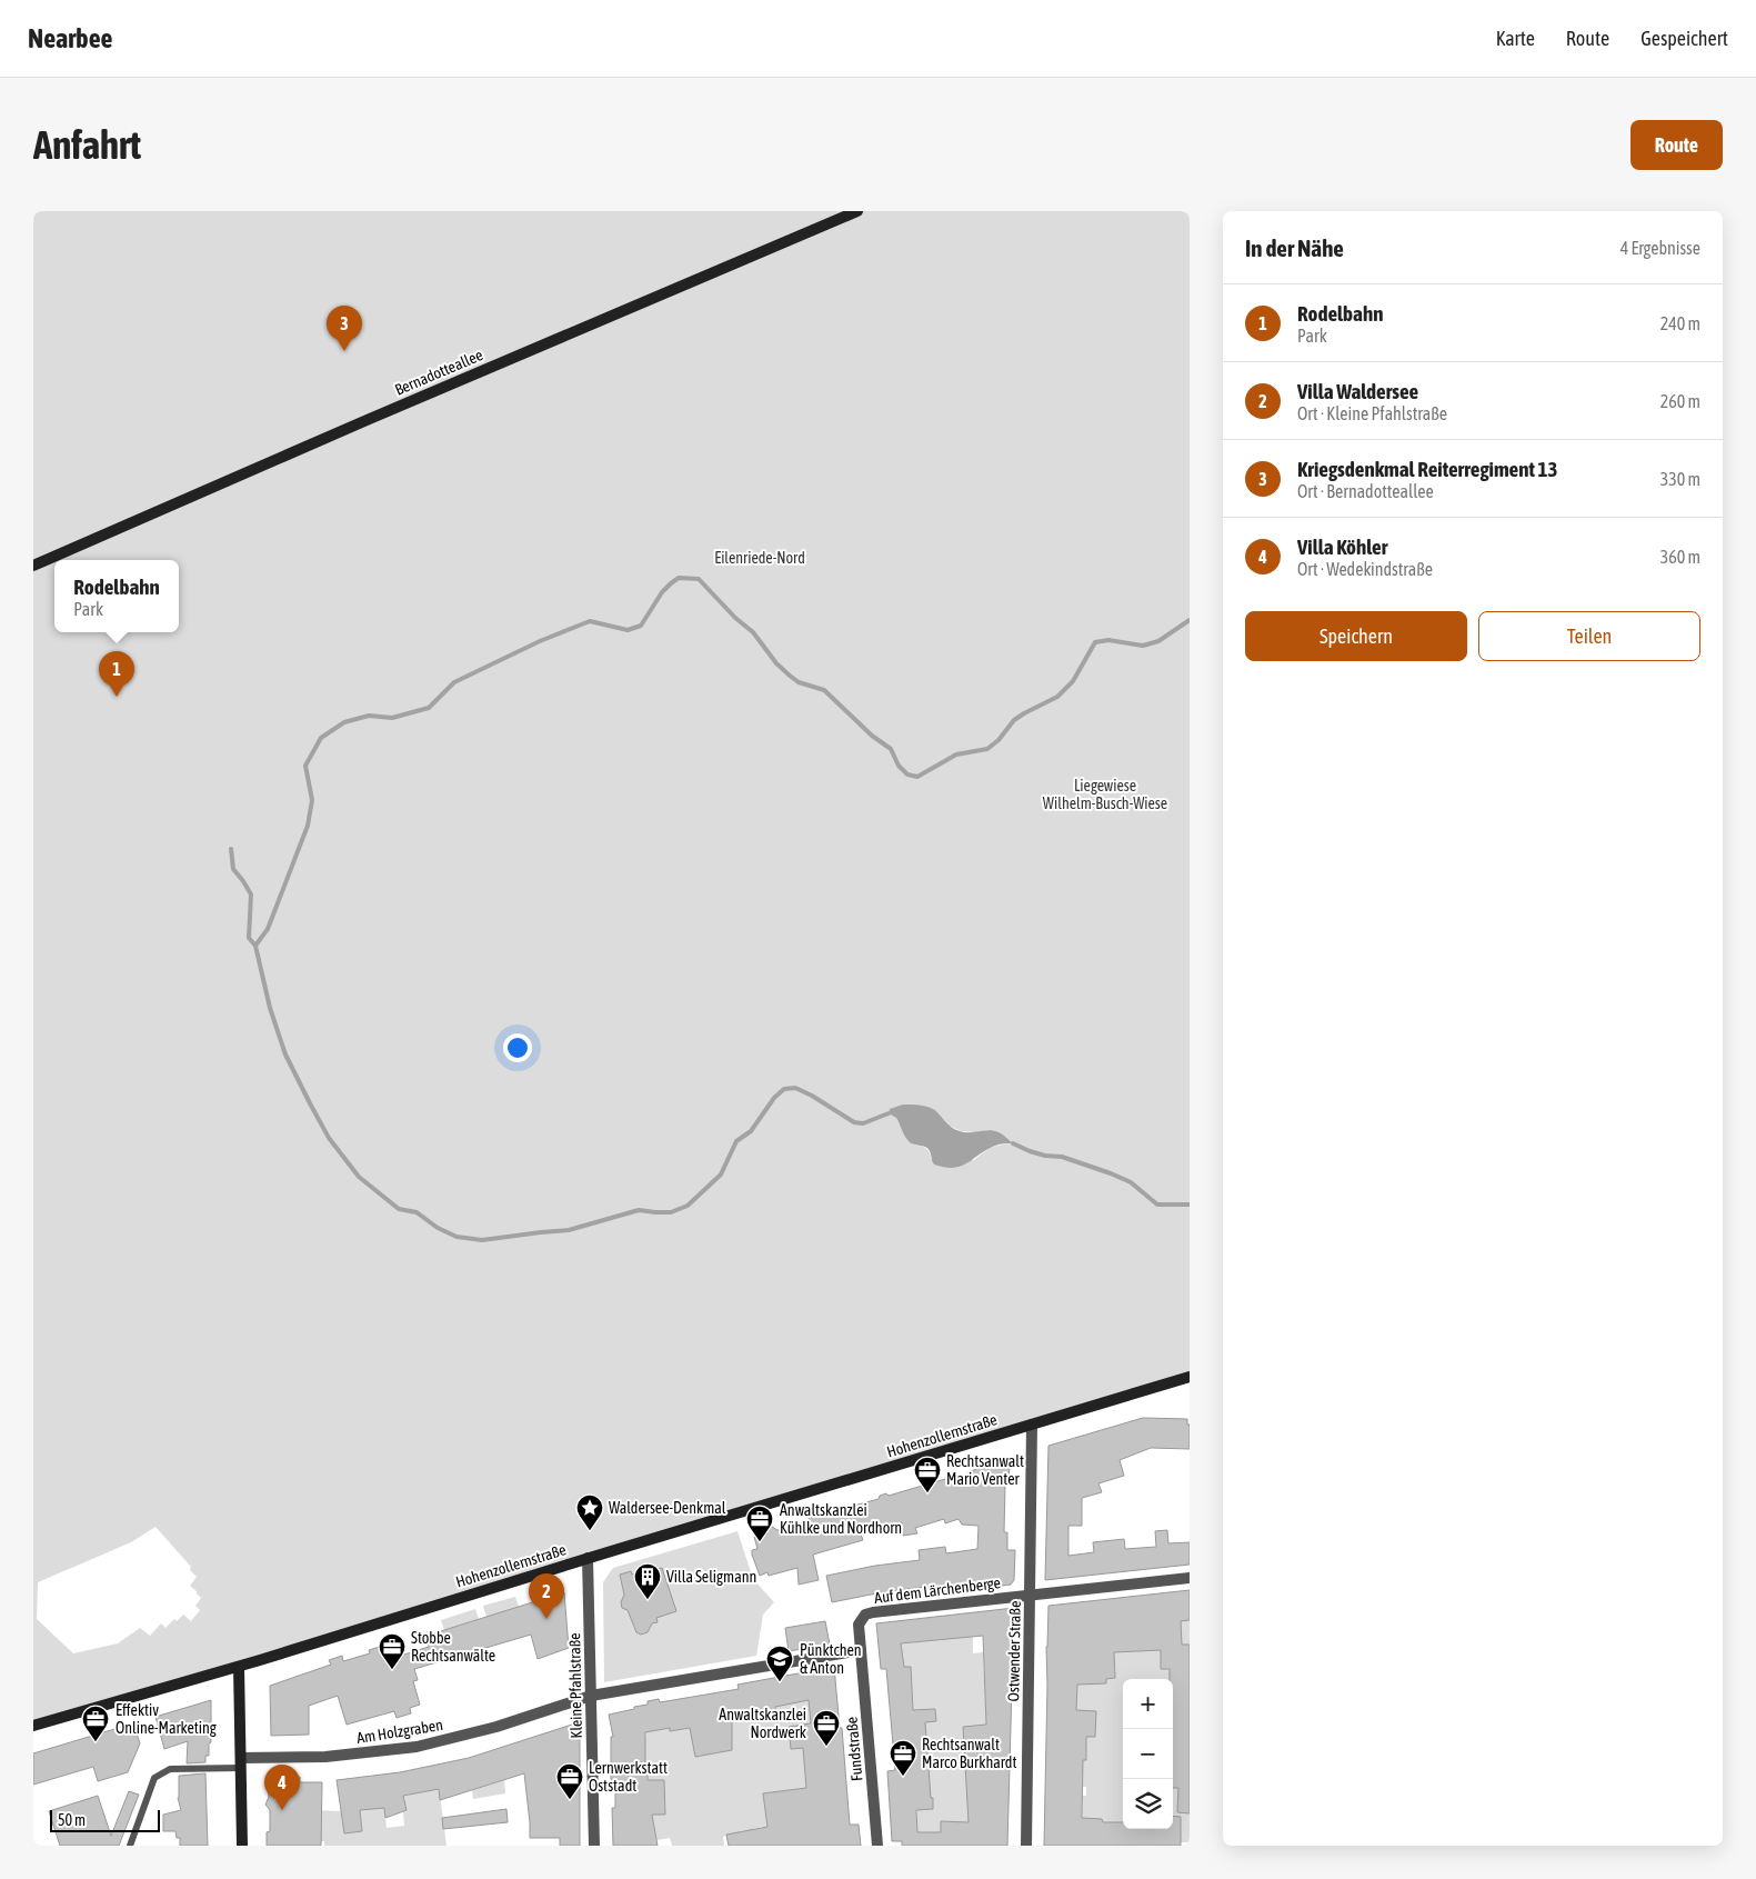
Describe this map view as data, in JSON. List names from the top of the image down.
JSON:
{
  "streets": {
    "street": [
      "Bernadotteallee",
      "Hohenzollernstraße",
      "Auf dem Lärchenberge",
      "Ostwender Straße",
      "Kleine Pfahlstraße",
      "Am Holzgraben",
      "Fundstraße"
    ]
  },
  "crossings": [
    ["Hohenzollernstraße", "Ostwender Straße"],
    ["Hohenzollernstraße", "Kleine Pfahlstraße"],
    ["Auf dem Lärchenberge", "Ostwender Straße"],
    ["Auf dem Lärchenberge", "Fundstraße"],
    ["Kleine Pfahlstraße", "Am Holzgraben"]
  ],
  "parks": ["Eilenriede-Nord", "Liegewiese Wilhelm-Busch-Wiese"],
  "places": {
    "office": [
      "Rechtsanwalt Mario Venter",
      "Anwaltskanzlei Kühlke und Nordhorn",
      "Stobbe Rechtsanwälte",
      "Effektiv Online-Marketing",
      "Anwaltskanzlei Nordwerk",
      "Rechtsanwalt Marco Burkhardt",
      "Lernwerkstatt Oststadt"
    ],
    "place": ["Waldersee-Denkmal"],
    "building": ["Villa Seligmann"],
    "school or university": ["Pünktchen & Anton"]
  },
  "scale_bar": "50 m",
  "page": {
    "header": "Nearbee",
    "nav": ["Karte", "Route", "Gespeichert"],
    "buttons": [
      "Route",
      ["Speichern", "Teilen"]
    ],
    "title": "Anfahrt",
    "heading": ["In der Nähe", "4 Ergebnisse"],
    "list": [
      {
        "mark": "1",
        "name": "Rodelbahn",
        "note": "Park",
        "value": "240 m"
      },
      {
        "mark": "2",
        "name": "Villa Waldersee",
        "note": "Ort · Kleine Pfahlstraße",
        "value": "260 m"
      },
      {
        "mark": "3",
        "name": "Kriegsdenkmal Reiterregiment 13",
        "note": "Ort · Bernadotteallee",
        "value": "330 m"
      },
      {
        "mark": "4",
        "name": "Villa Köhler",
        "note": "Ort · Wedekindstraße",
        "value": "360 m"
      }
    ],
    "pins": [
      "3",
      "1",
      "2",
      "4"
    ],
    "popup": ["Rodelbahn", "Park"],
    "map_buttons": ["+", "−"],
    "scale": "50 m"
  }
}
